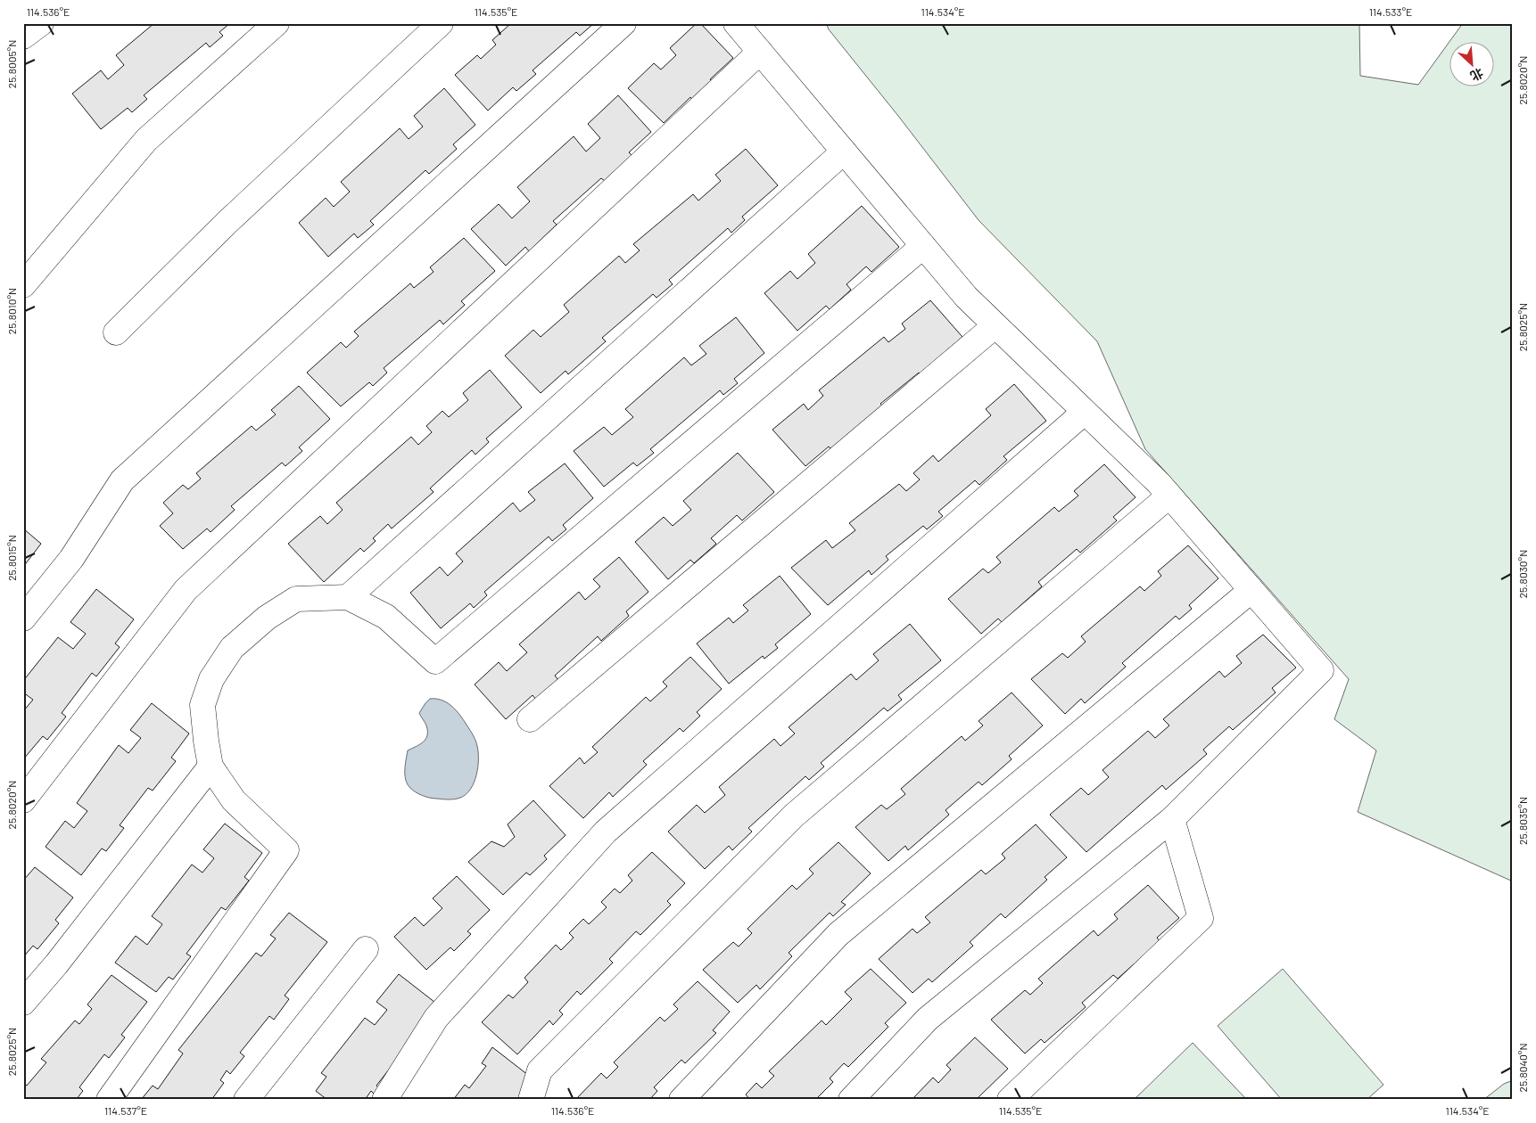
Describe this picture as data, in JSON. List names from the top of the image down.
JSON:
{
  "north": "bottom right",
  "coordinates": [
    "114.536°E",
    "114.535°E",
    "114.534°E",
    "114.533°E",
    "25.8005°N",
    "25.8020°N",
    "25.8010°N",
    "25.8025°N",
    "25.8015°N",
    "25.8030°N",
    "25.8035°N",
    "25.8040°N",
    "114.537°E"
  ]
}
